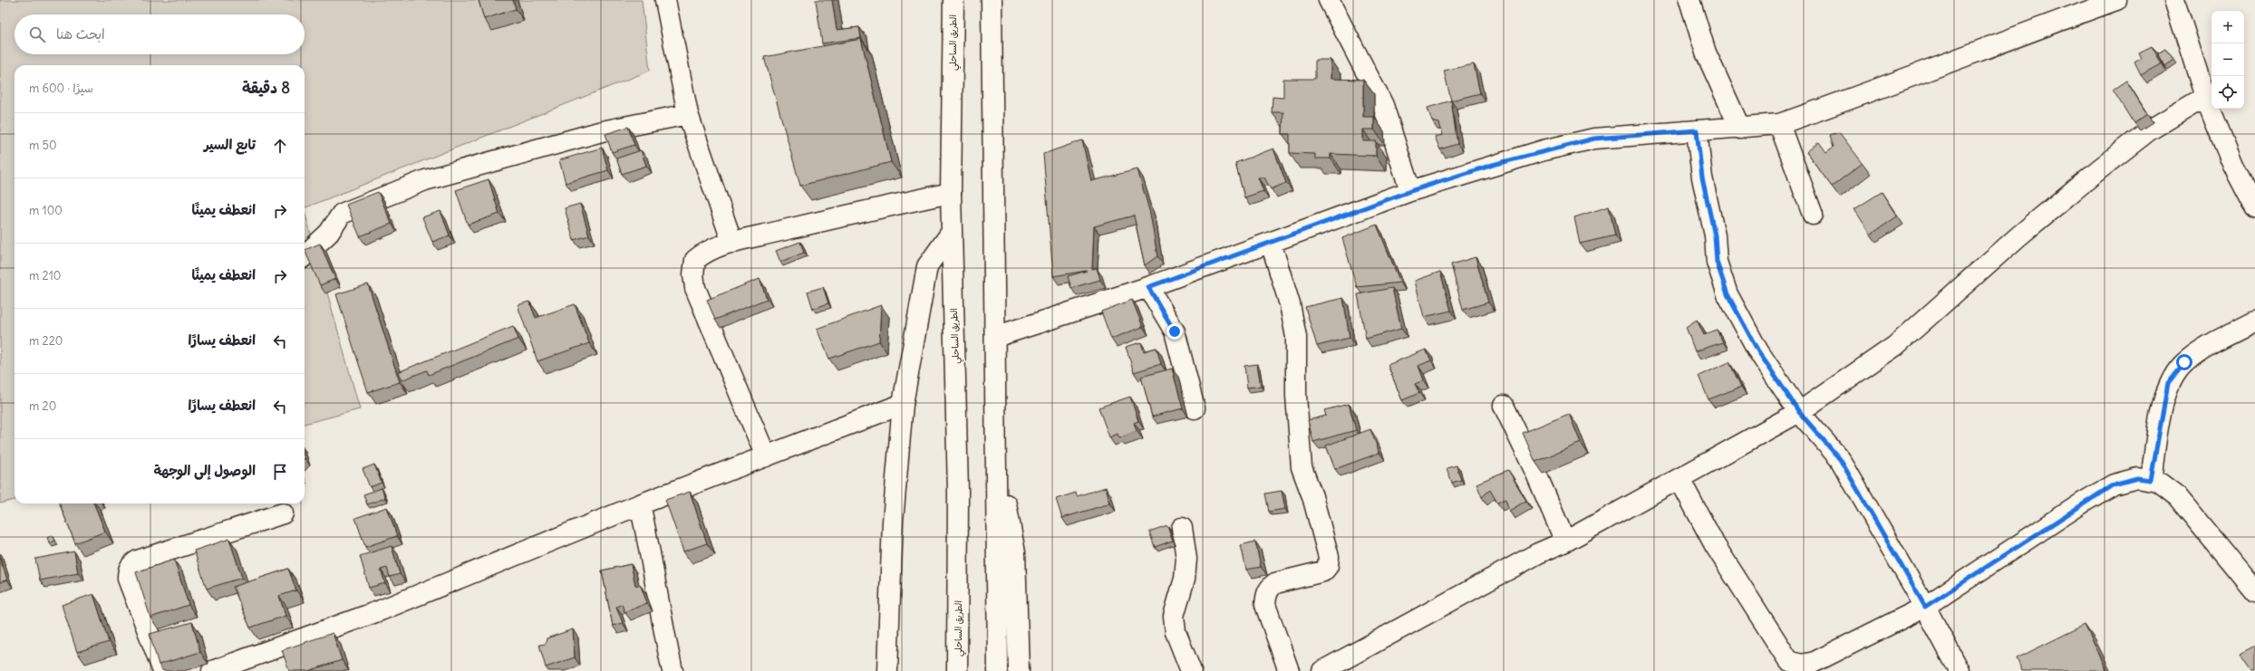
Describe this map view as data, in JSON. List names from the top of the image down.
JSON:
{
  "streets": {
    "main road": ["الطريق الساحلي"]
  },
  "page": {
    "map_buttons": ["+", "−"],
    "search": "ابحث هنا",
    "heading": ["8 دقيقة", "سيرًا · 600 m"],
    "list": [
      ["تابع السير", "50 m"],
      ["انعطف يمينًا", "100 m"],
      ["انعطف يمينًا", "210 m"],
      ["انعطف يسارًا", "220 m"],
      ["انعطف يسارًا", "20 m"],
      "الوصول إلى الوجهة"
    ]
  }
}
